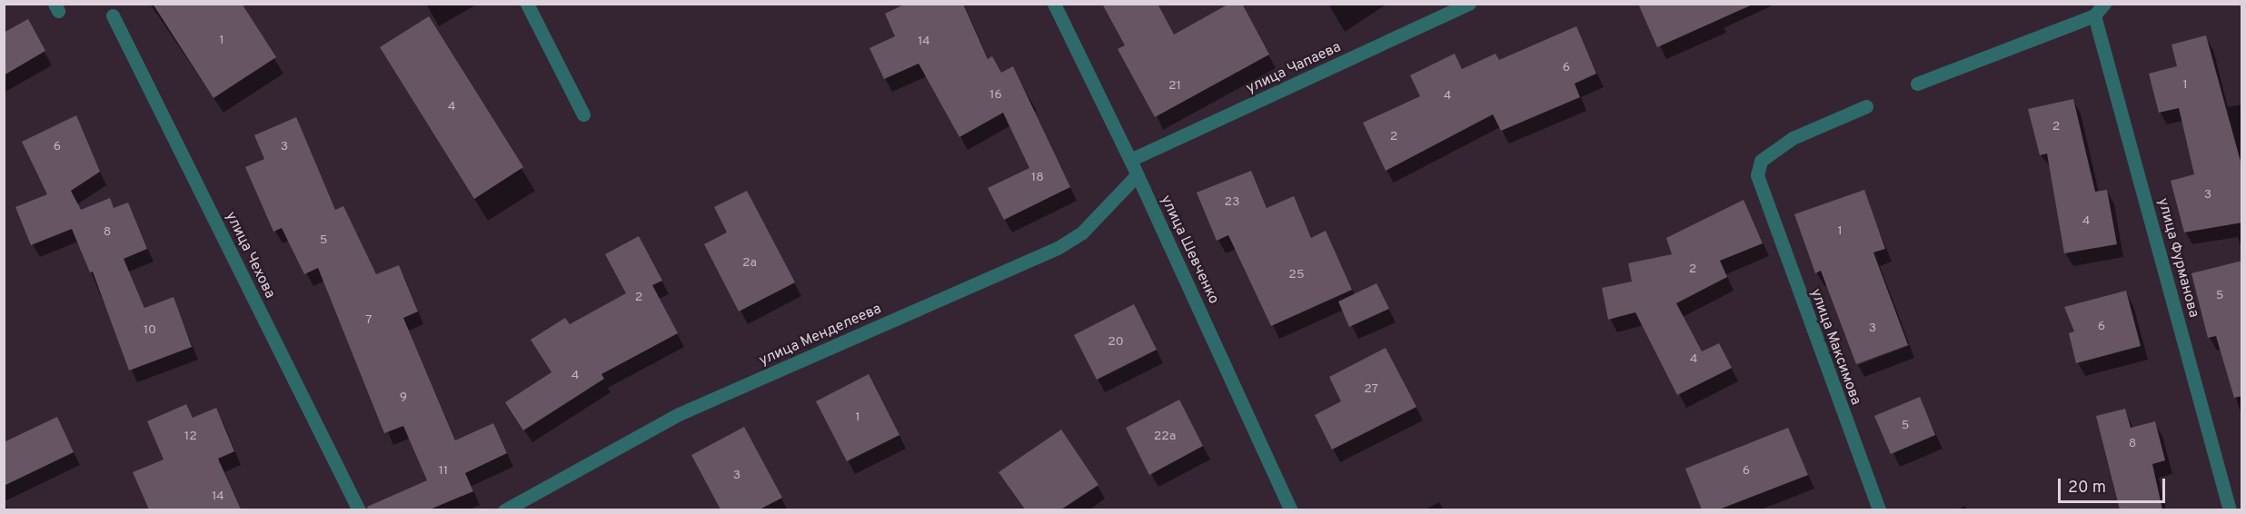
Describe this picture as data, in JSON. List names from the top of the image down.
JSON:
{
  "streets": {
    "street": [
      "улица Чапаева",
      "улица Шевченко",
      "улица Чехова",
      "улица Фурманова",
      "улица Менделеева",
      "улица Максимова"
    ]
  },
  "crossings": [
    ["улица Чапаева", "улица Шевченко"],
    ["улица Шевченко", "улица Менделеева"]
  ],
  "house_numbers": [
    "1",
    "14",
    "6",
    "1",
    "21",
    "16",
    "4",
    "4",
    "2",
    "2",
    "6",
    "3",
    "18",
    "3",
    "23",
    "4",
    "1",
    "8",
    "5",
    "2а",
    "2",
    "25",
    "5",
    "2",
    "7",
    "6",
    "3",
    "10",
    "20",
    "4",
    "4",
    "27",
    "9",
    "1",
    "5",
    "12",
    "22а",
    "8",
    "11",
    "6",
    "3",
    "14"
  ],
  "scale_bar": "20 m"
}
